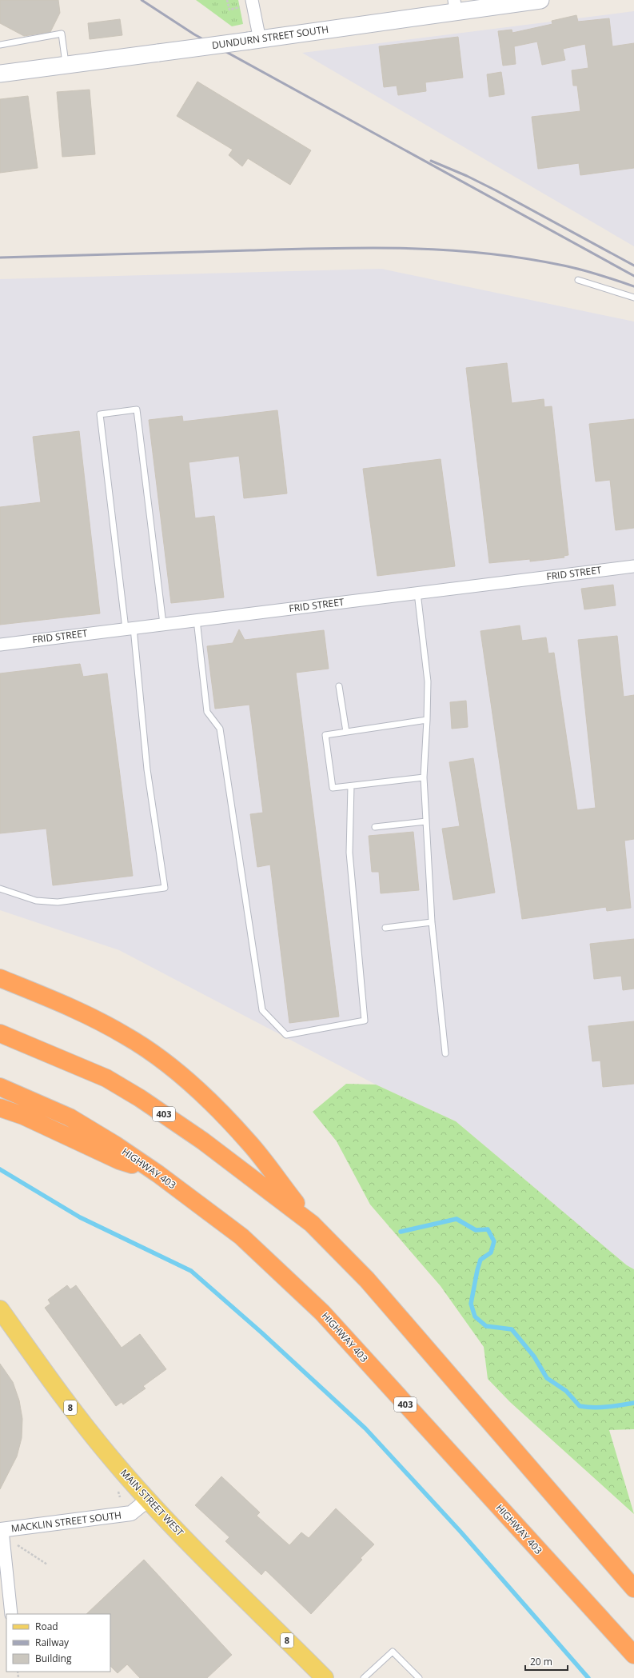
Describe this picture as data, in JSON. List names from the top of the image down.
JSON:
{
  "streets": {
    "highway": ["403", "HIGHWAY 403"],
    "main road": ["DUNDURN STREET SOUTH", "8", "MAIN STREET WEST"],
    "street": ["FRID STREET", "MACKLIN STREET SOUTH"]
  },
  "crossings": [
    ["MAIN STREET WEST", "MACKLIN STREET SOUTH"]
  ],
  "legend": ["Road", "Railway", "Building"],
  "scale_bar": "20 m"
}
